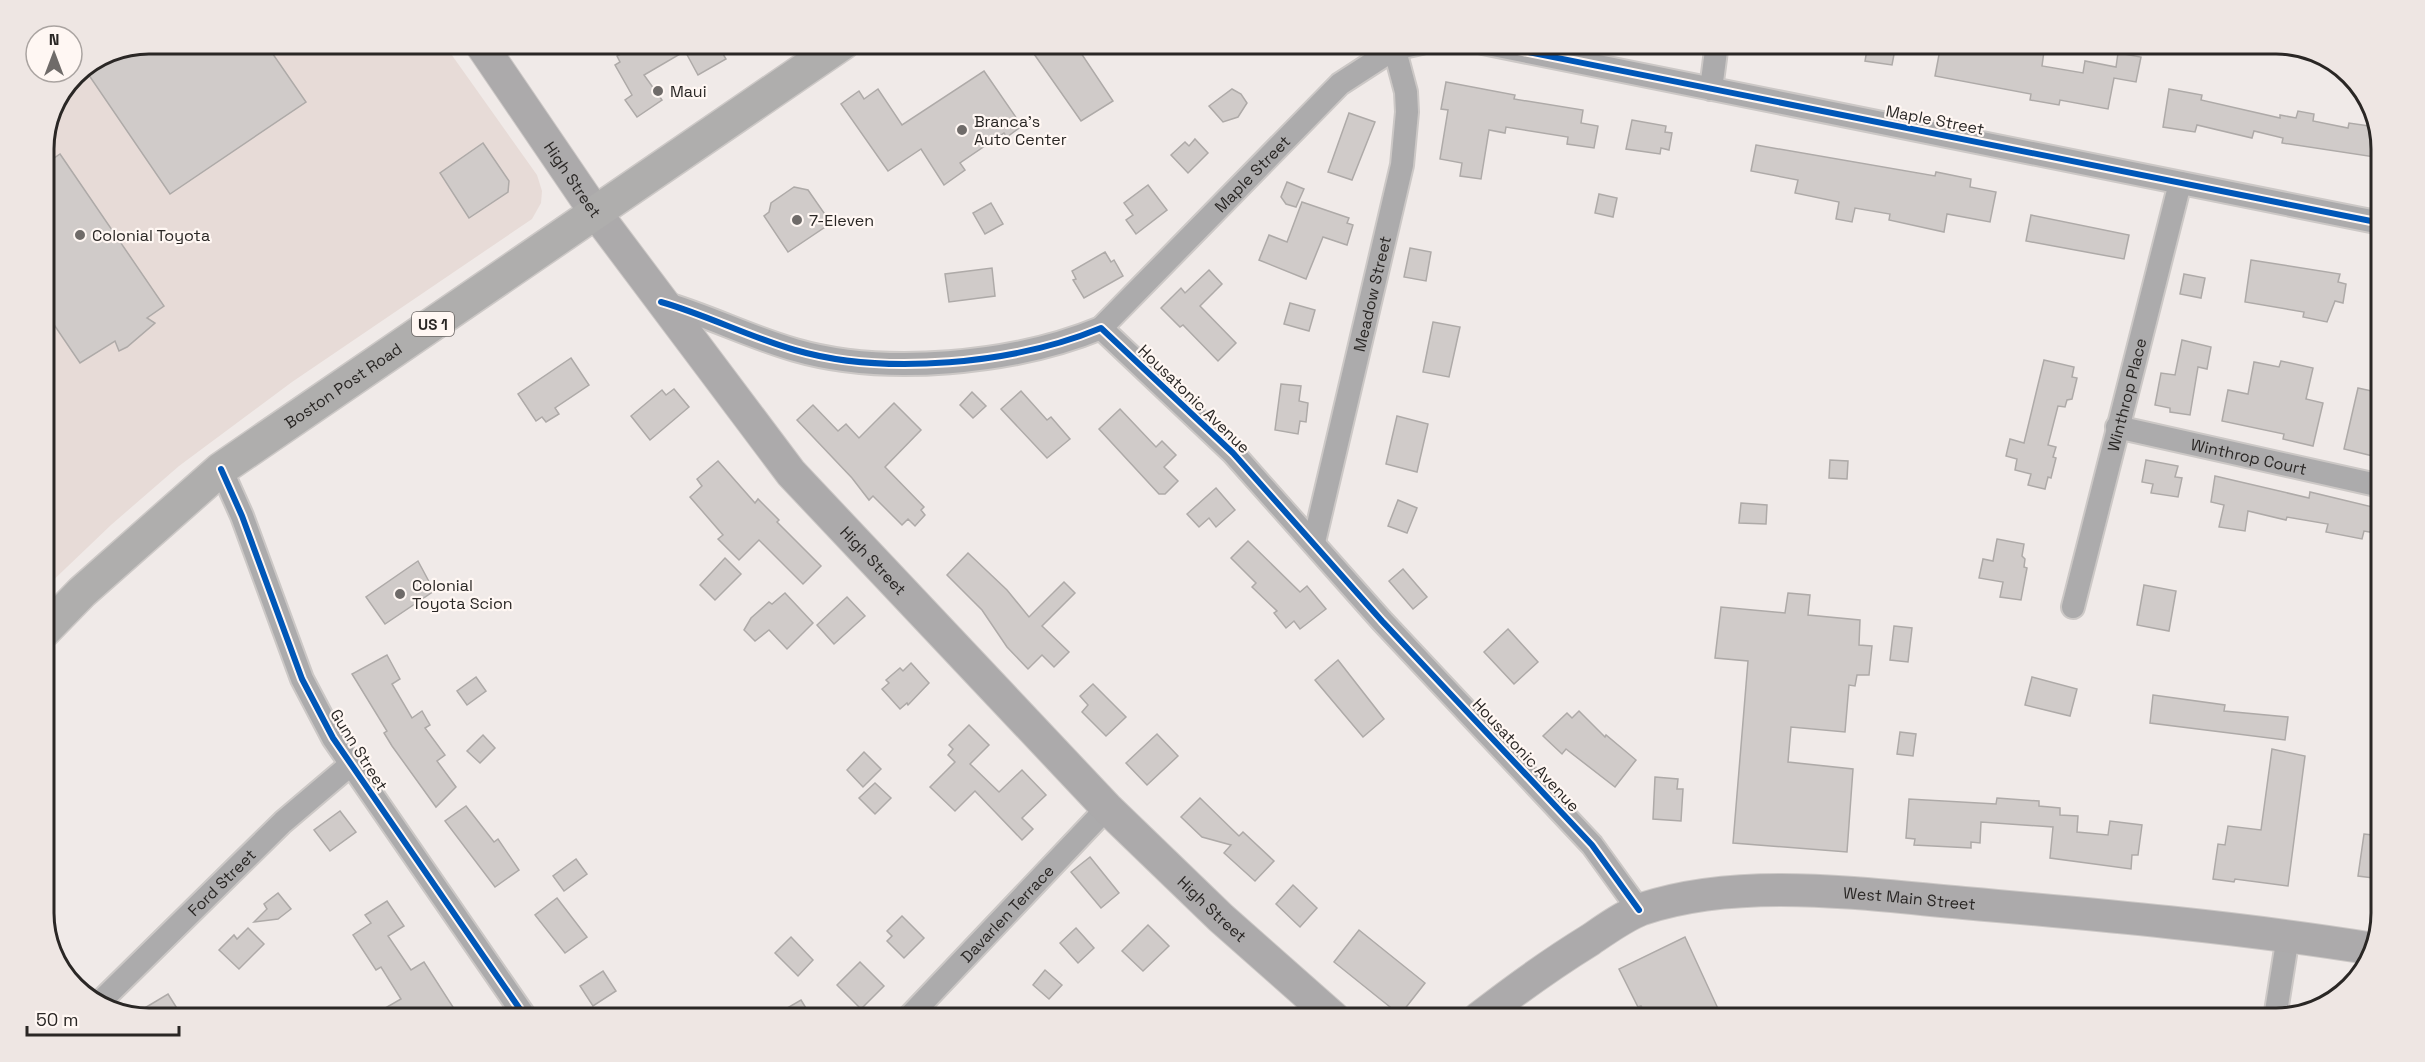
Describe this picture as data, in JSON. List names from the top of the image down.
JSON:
{
  "streets": {
    "main road": [
      "High Street",
      "US 1",
      "Boston Post Road",
      "West Main Street"
    ],
    "street": [
      "Maple Street",
      "Meadow Street",
      "Winthrop Place",
      "Housatonic Avenue",
      "Winthrop Court",
      "Gunn Street",
      "Ford Street",
      "Davarlen Terrace"
    ]
  },
  "crossings": [
    ["Maple Street", "Winthrop Place"],
    ["Maple Street", "Housatonic Avenue"],
    ["High Street", "Boston Post Road"],
    ["High Street", "Davarlen Terrace"],
    ["Meadow Street", "Housatonic Avenue"],
    ["Boston Post Road", "Gunn Street"],
    ["Winthrop Place", "Winthrop Court"],
    ["Housatonic Avenue", "West Main Street"],
    ["Gunn Street", "Ford Street"]
  ],
  "places": [
    "Maui",
    "Branca's Auto Center",
    "7-Eleven",
    "Colonial Toyota",
    "Colonial Toyota Scion"
  ],
  "scale_bar": "50 m",
  "north": "top"
}
